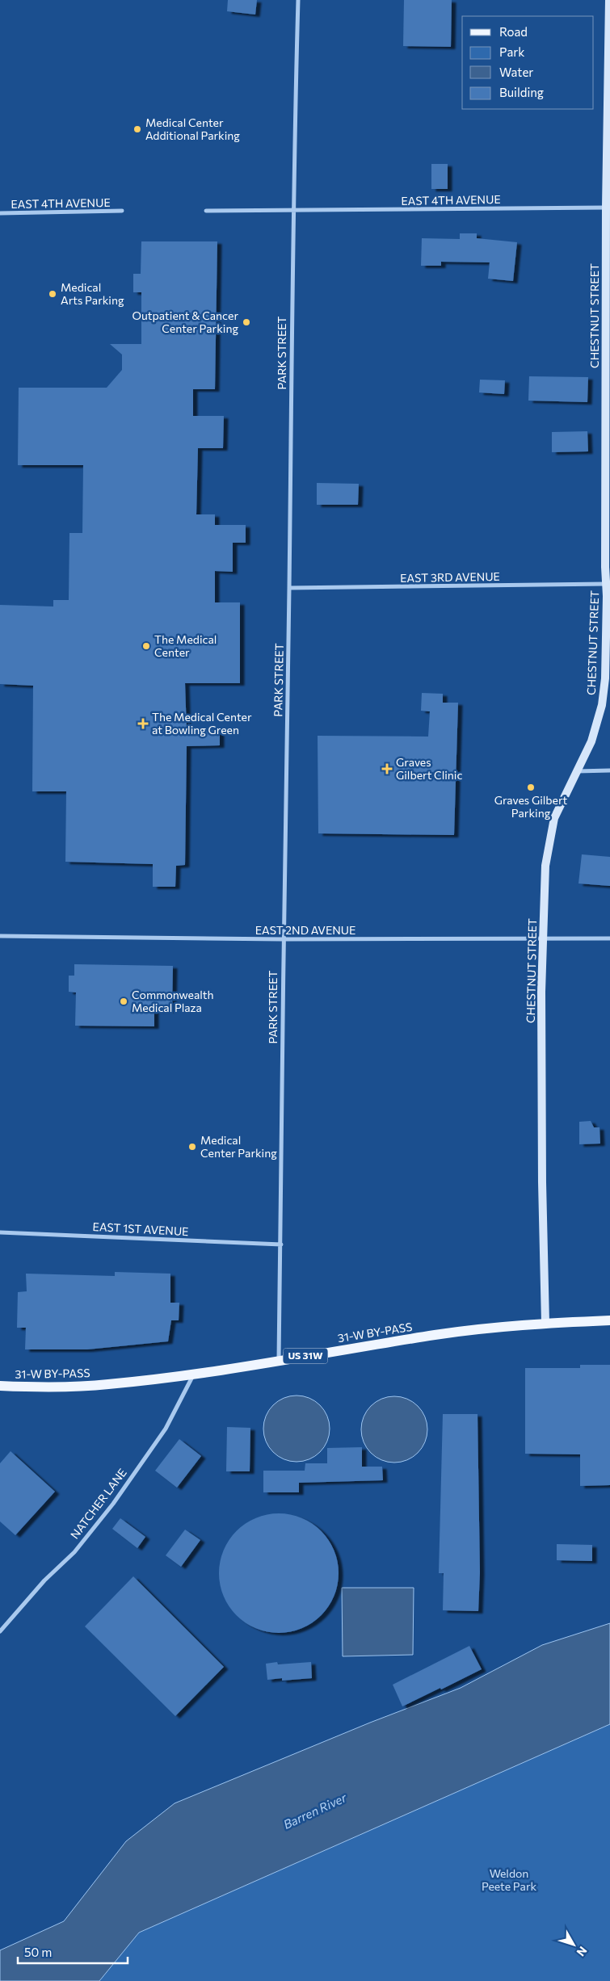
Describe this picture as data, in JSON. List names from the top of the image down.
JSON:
{
  "streets": {
    "main road": ["31-W BY-PASS", "US 31W"],
    "street": [
      "EAST 4TH AVENUE",
      "CHESTNUT STREET",
      "PARK STREET",
      "EAST 3RD AVENUE",
      "EAST 2ND AVENUE",
      "EAST 1ST AVENUE",
      "NATCHER LANE"
    ]
  },
  "crossings": [
    ["EAST 4TH AVENUE", "CHESTNUT STREET"],
    ["EAST 4TH AVENUE", "PARK STREET"],
    ["CHESTNUT STREET", "EAST 3RD AVENUE"],
    ["CHESTNUT STREET", "EAST 2ND AVENUE"],
    ["CHESTNUT STREET", "31-W BY-PASS"],
    ["PARK STREET", "EAST 3RD AVENUE"],
    ["PARK STREET", "EAST 2ND AVENUE"],
    ["PARK STREET", "EAST 1ST AVENUE"],
    ["PARK STREET", "31-W BY-PASS"],
    ["31-W BY-PASS", "NATCHER LANE"]
  ],
  "water": ["Barren River"],
  "parks": ["Weldon Peete Park"],
  "places": {
    "other": [
      "Medical Center Additional Parking",
      "Medical Arts Parking",
      "Outpatient & Cancer Center Parking",
      "The Medical Center",
      "Graves Gilbert Parking",
      "Commonwealth Medical Plaza",
      "Medical Center Parking"
    ],
    "health": ["The Medical Center at Bowling Green", "Graves Gilbert Clinic"]
  },
  "legend": [
    "Road",
    "Park",
    "Water",
    "Building"
  ],
  "scale_bar": "50 m",
  "north": "bottom right"
}
